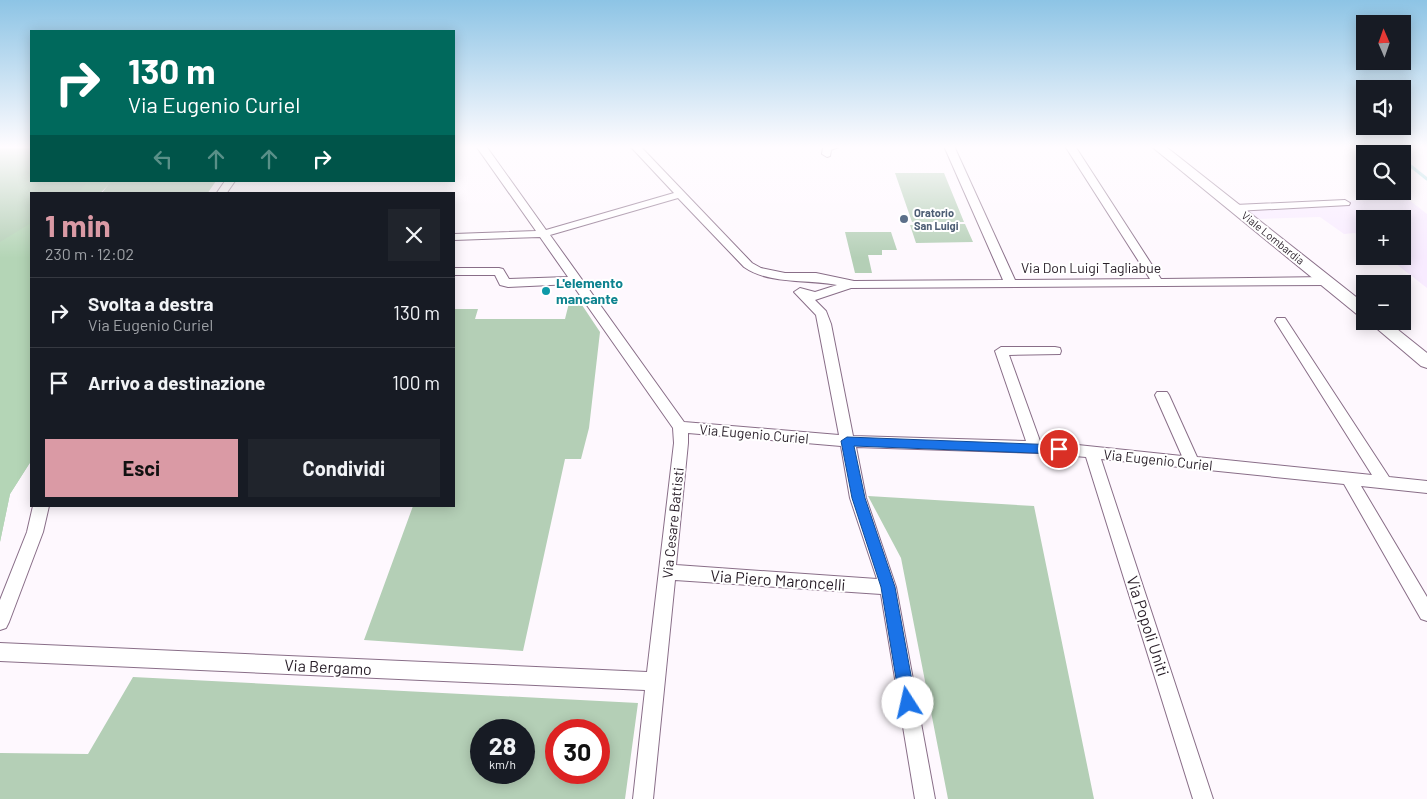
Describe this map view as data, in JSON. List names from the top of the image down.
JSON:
{
  "streets": {
    "street": [
      "Viale Lombardia",
      "Via Don Luigi Tagliabue",
      "Via Eugenio Curiel",
      "Via Cesare Battisti",
      "Via Piero Maroncelli",
      "Via Popoli Uniti",
      "Via Bergamo"
    ]
  },
  "crossings": [
    ["Viale Lombardia", "Via Don Luigi Tagliabue"],
    ["Via Eugenio Curiel", "Via Cesare Battisti"],
    ["Via Eugenio Curiel", "Via Popoli Uniti"],
    ["Via Cesare Battisti", "Via Piero Maroncelli"],
    ["Via Cesare Battisti", "Via Bergamo"]
  ],
  "places": ["Oratorio San Luigi", "L'elemento mancante"],
  "north": "top",
  "page": {
    "map_buttons": ["+", "−"],
    "turn": ["130 m", "Via Eugenio Curiel"],
    "heading": ["1 min", "230 m · 12:02"],
    "list": [
      {
        "name": "Svolta a destra",
        "note": "Via Eugenio Curiel",
        "value": "130 m"
      },
      {
        "name": "Arrivo a destinazione",
        "value": "100 m"
      }
    ],
    "buttons": ["Esci", "Condividi"],
    "speed": "28 km/h",
    "limit": "30"
  }
}
